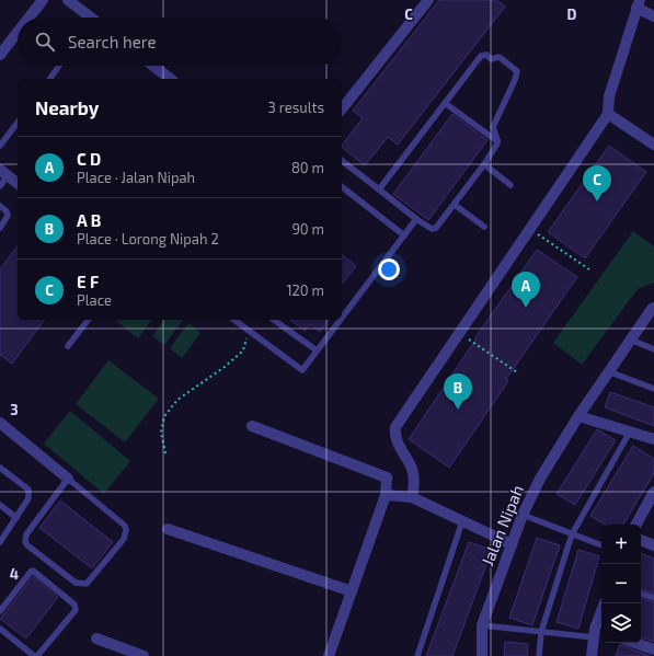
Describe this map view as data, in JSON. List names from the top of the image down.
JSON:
{
  "streets": {
    "street": ["Jalan Nipah"]
  },
  "page": {
    "search": "Search here",
    "heading": ["Nearby", "3 results"],
    "list": [
      {
        "mark": "A",
        "name": "C D",
        "note": "Place · Jalan Nipah",
        "value": "80 m"
      },
      {
        "mark": "B",
        "name": "A B",
        "note": "Place · Lorong Nipah 2",
        "value": "90 m"
      },
      {
        "mark": "C",
        "name": "E F",
        "note": "Place",
        "value": "120 m"
      }
    ],
    "pins": ["C", "A", "B"],
    "map_buttons": ["+", "−"]
  },
  "grid": {
    "columns": ["C", "D"],
    "rows": ["3", "4"]
  }
}
